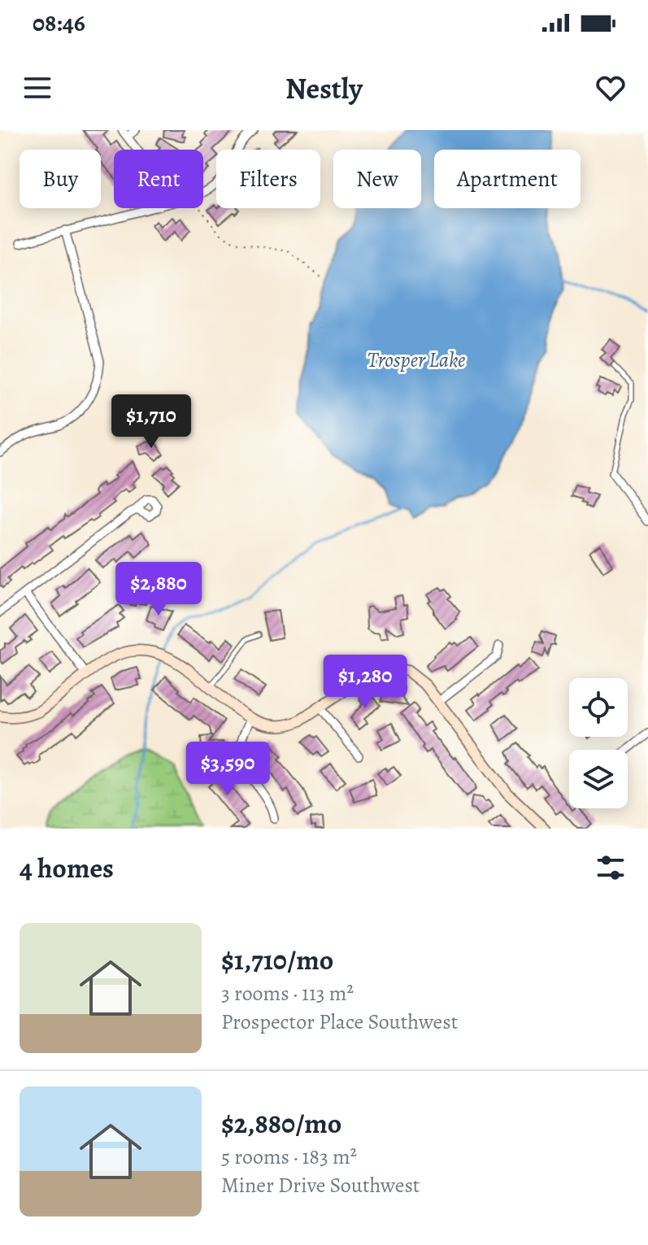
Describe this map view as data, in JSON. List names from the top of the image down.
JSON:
{
  "water": ["Trosper Lake"],
  "page": {
    "status": "08:46",
    "header": "Nestly",
    "chip": [
      "Buy",
      "Rent",
      "Filters",
      "New",
      "Apartment"
    ],
    "price": [
      "$1,710",
      "$2,880",
      "$1,280",
      "$3,590"
    ],
    "heading": "4 homes",
    "list": [
      {
        "name": "$1,710/mo",
        "note": "3 rooms · 113 m² · Prospector Place Southwest"
      },
      {
        "name": "$2,880/mo",
        "note": "5 rooms · 183 m² · Miner Drive Southwest"
      }
    ]
  }
}
